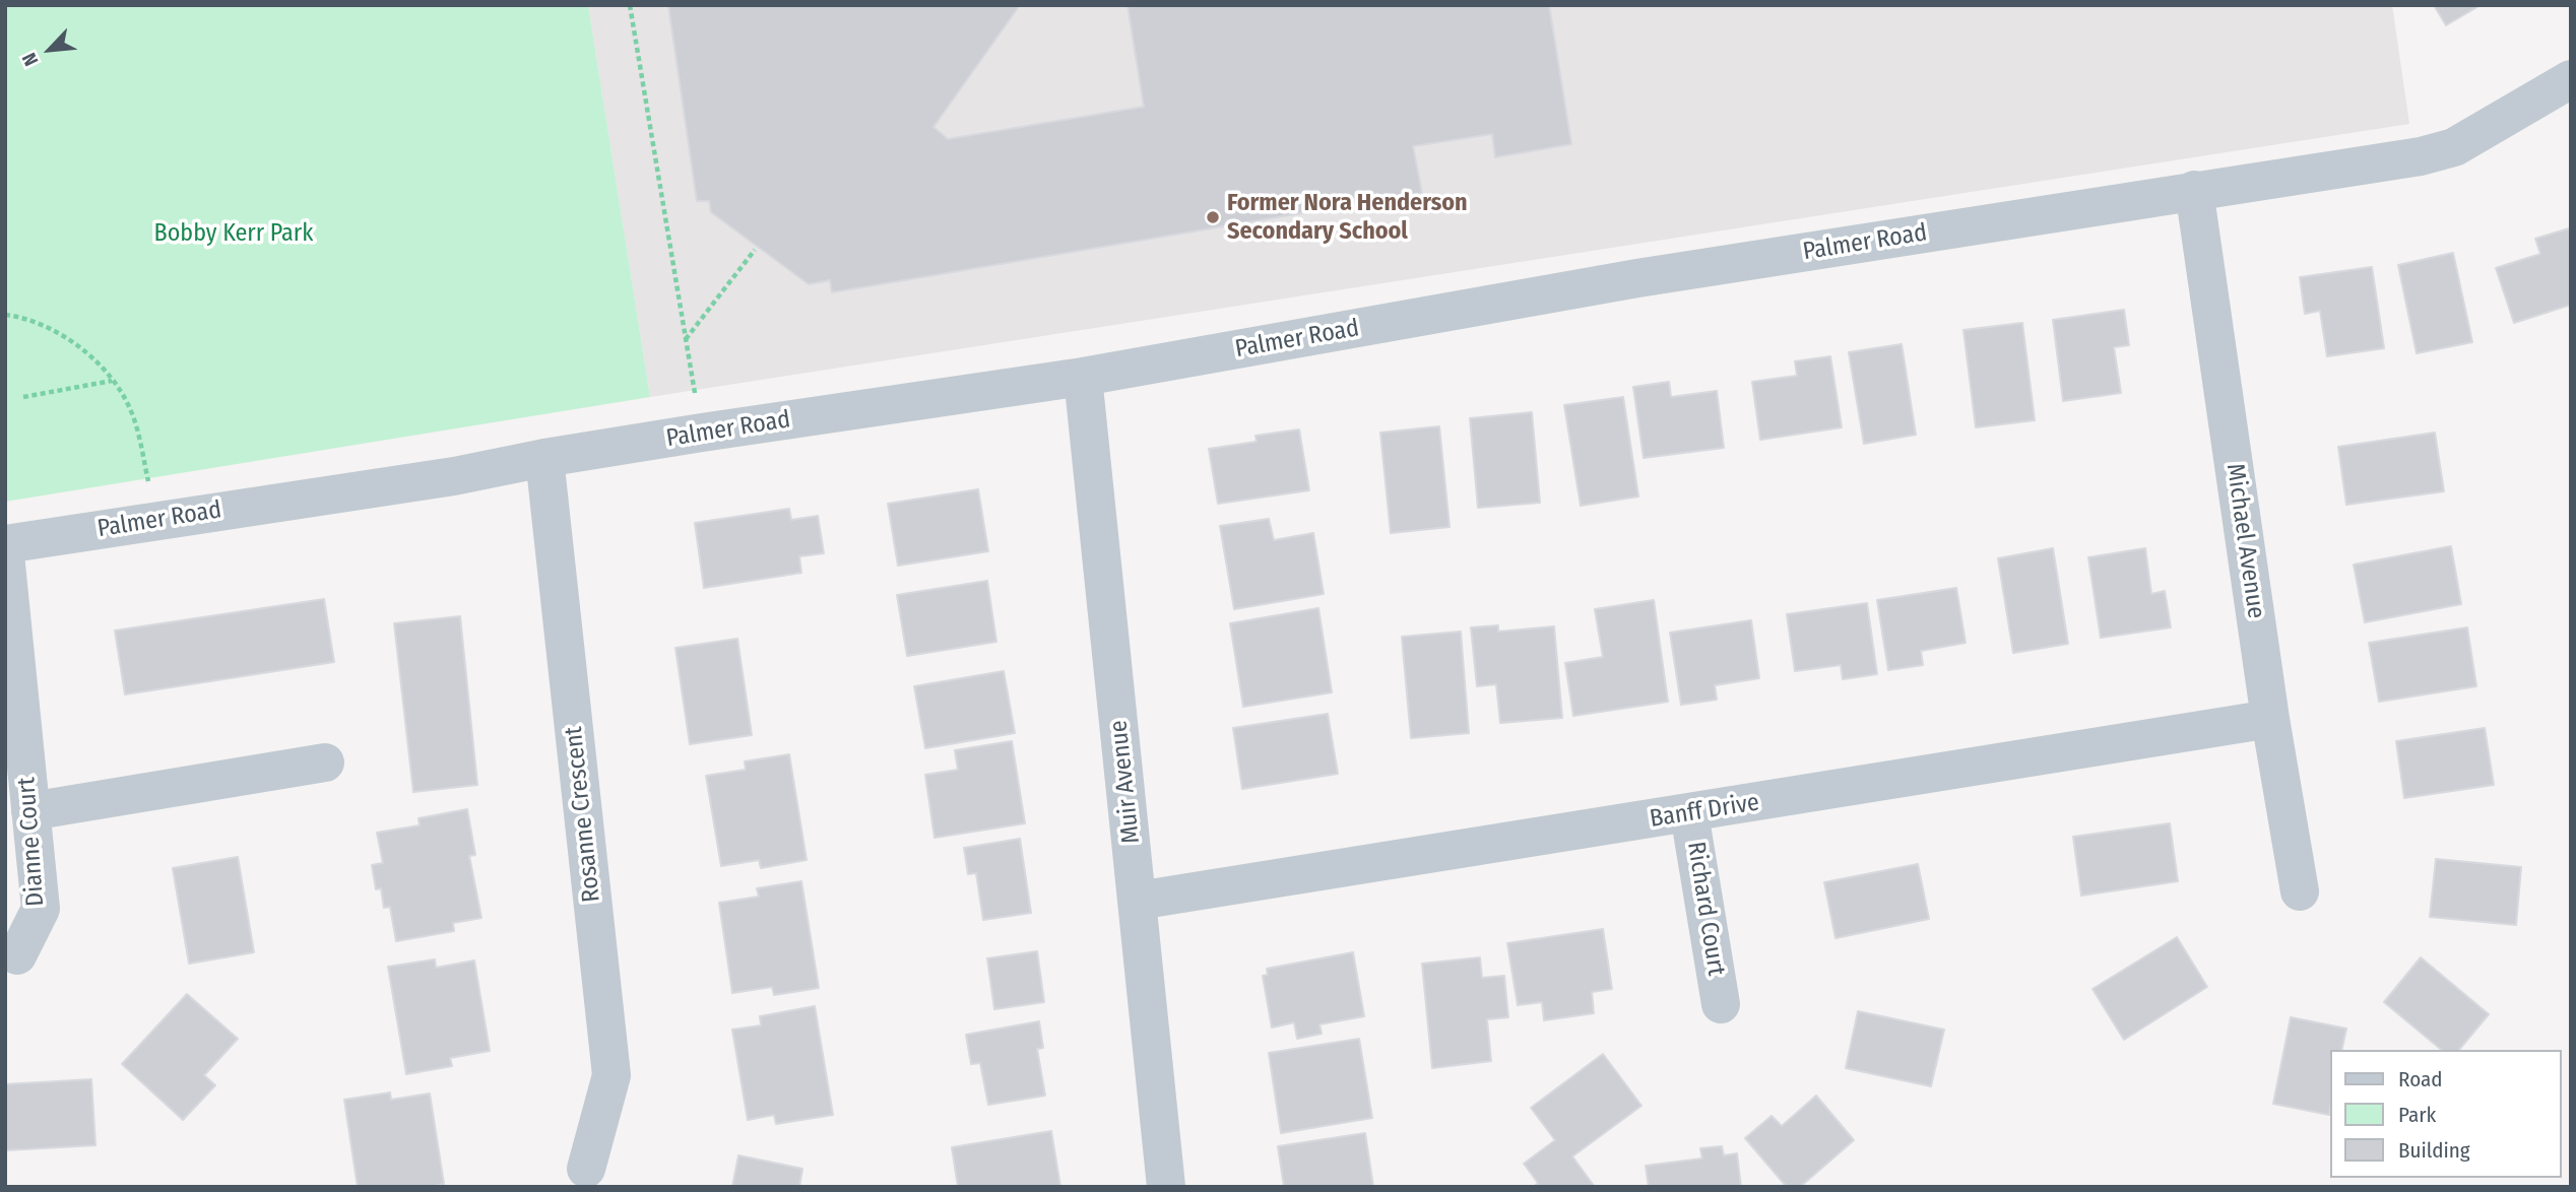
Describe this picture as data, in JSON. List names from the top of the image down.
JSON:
{
  "streets": {
    "street": [
      "Palmer Road",
      "Michael Avenue",
      "Muir Avenue",
      "Banff Drive",
      "Rosanne Crescent",
      "Dianne Court",
      "Richard Court"
    ]
  },
  "crossings": [
    ["Palmer Road", "Michael Avenue"],
    ["Palmer Road", "Muir Avenue"],
    ["Palmer Road", "Rosanne Crescent"],
    ["Michael Avenue", "Banff Drive"],
    ["Muir Avenue", "Banff Drive"],
    ["Banff Drive", "Richard Court"]
  ],
  "parks": ["Bobby Kerr Park"],
  "places": ["Former Nora Henderson Secondary School"],
  "legend": ["Road", "Park", "Building"],
  "north": "bottom left"
}
